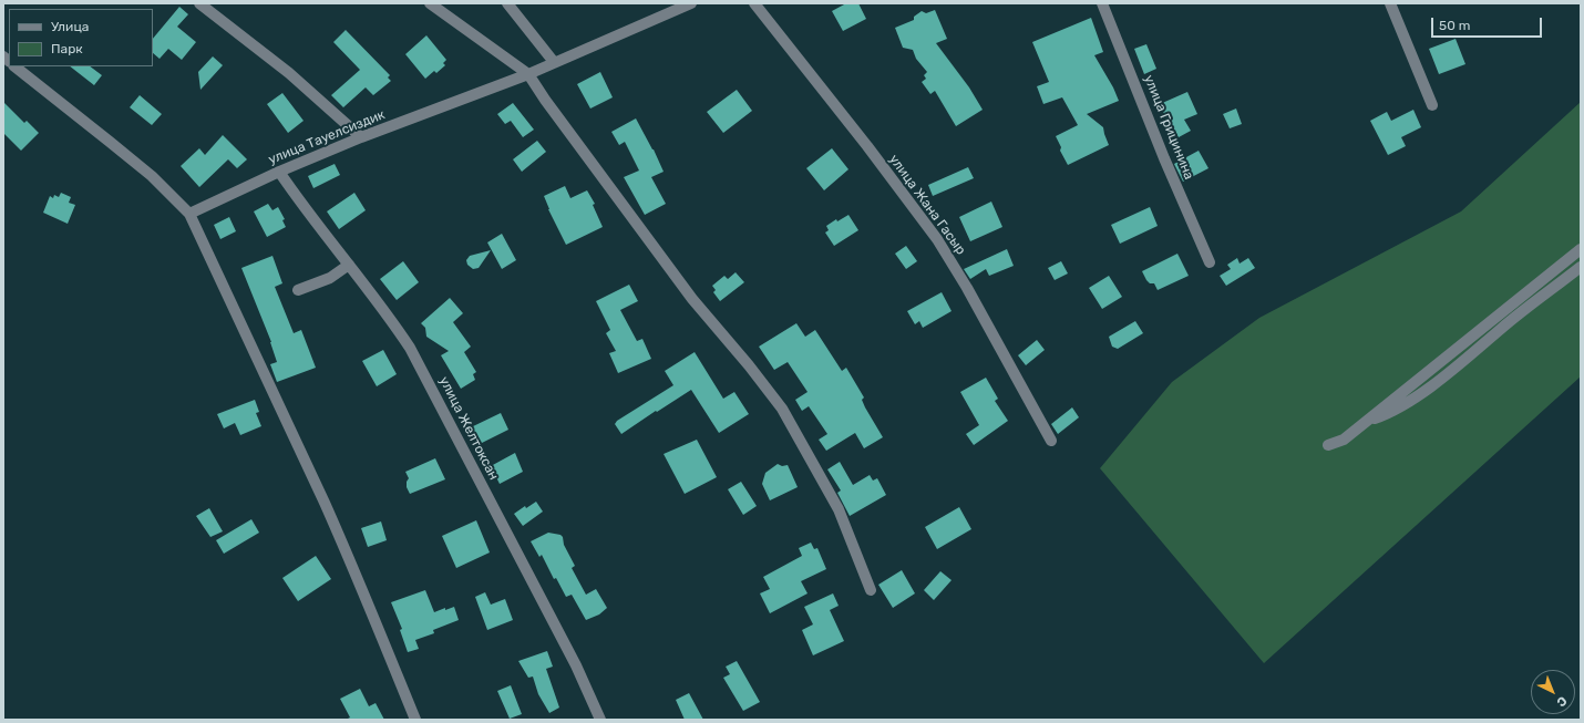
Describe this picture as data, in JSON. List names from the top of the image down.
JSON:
{
  "streets": {
    "street": [
      "улица Грицинина",
      "улица Тауелсиздик",
      "улица Жана Гасыр",
      "улица Желтоксан"
    ]
  },
  "crossings": [
    ["улица Тауелсиздик", "улица Желтоксан"]
  ],
  "legend": ["Улица", "Парк"],
  "scale_bar": "50 m",
  "north": "bottom right"
}
